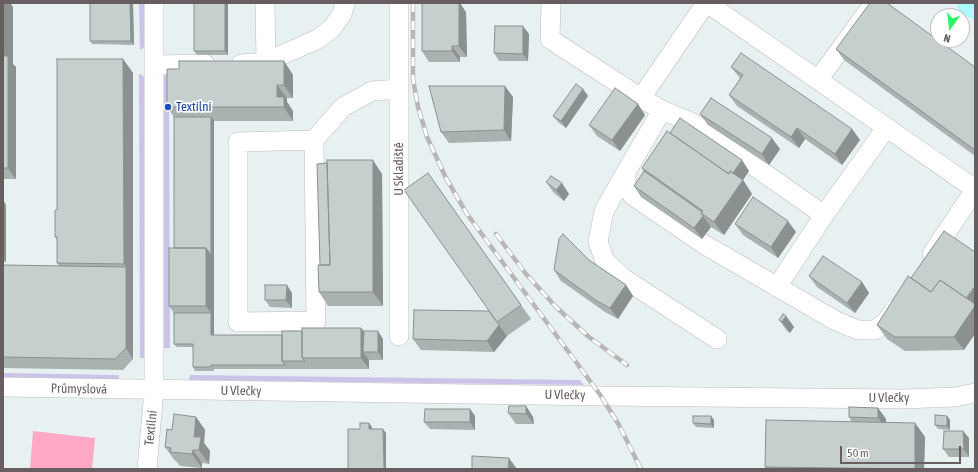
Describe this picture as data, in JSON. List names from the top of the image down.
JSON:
{
  "streets": {
    "street": [
      "U Skladiště",
      "Průmyslová",
      "U Vlečky",
      "Textilní"
    ]
  },
  "crossings": [
    ["Průmyslová", "U Vlečky"],
    ["Průmyslová", "Textilní"],
    ["U Vlečky", "Textilní"]
  ],
  "places": ["Textilní"],
  "scale_bar": "50 m",
  "north": "bottom"
}
